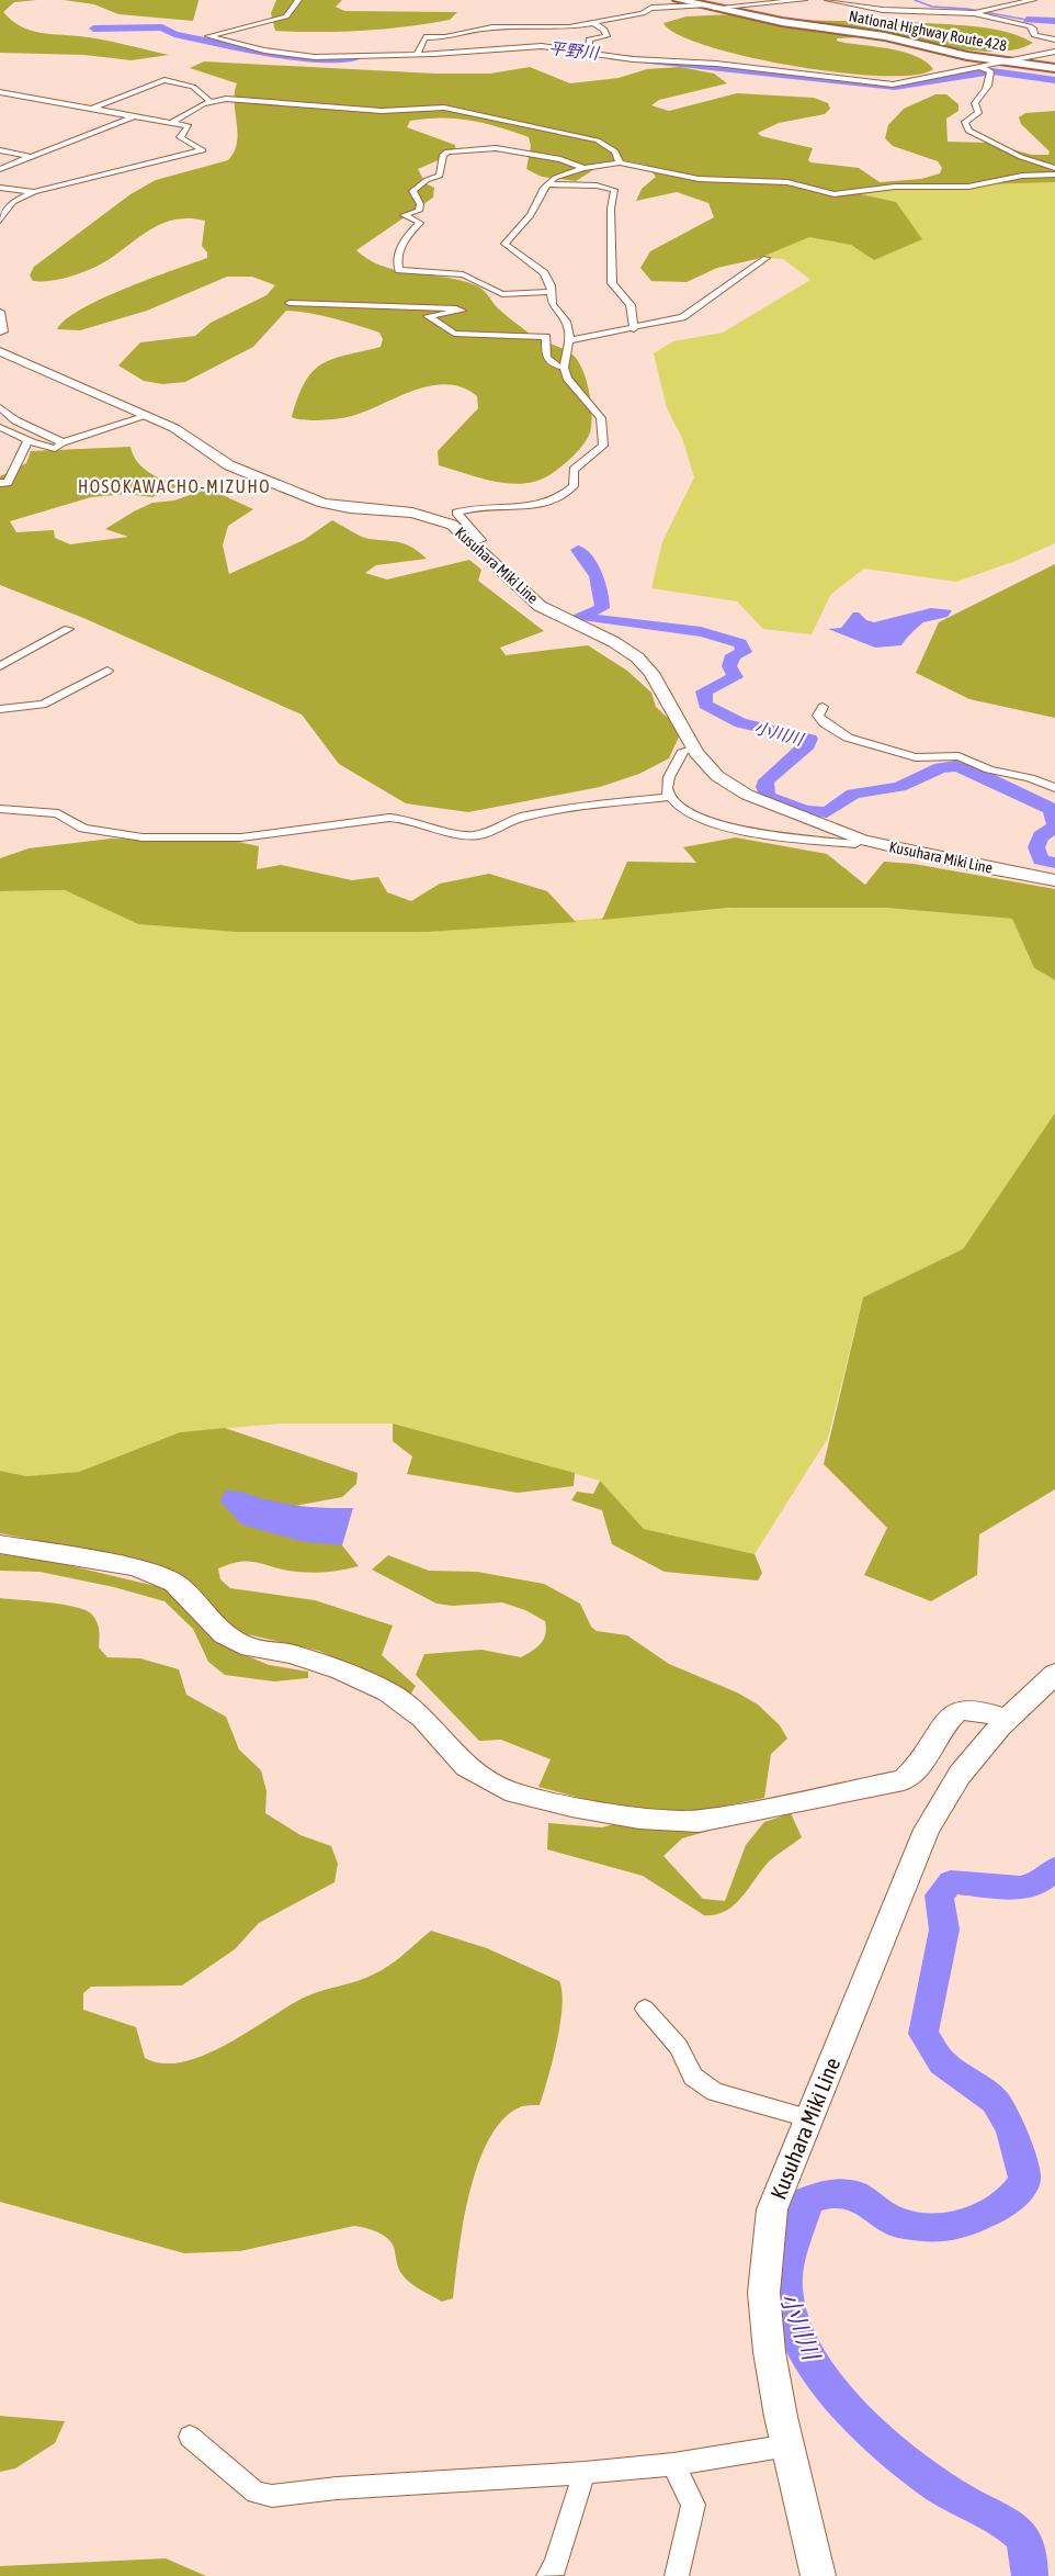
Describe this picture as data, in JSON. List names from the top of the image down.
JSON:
{
  "streets": {
    "highway": ["National Highway Route 428"],
    "main road": ["Kusuhara Miki Line"]
  },
  "districts": ["HOSOKAWACHO-MIZUHO"],
  "water": ["平野川", "小川川"]
}
